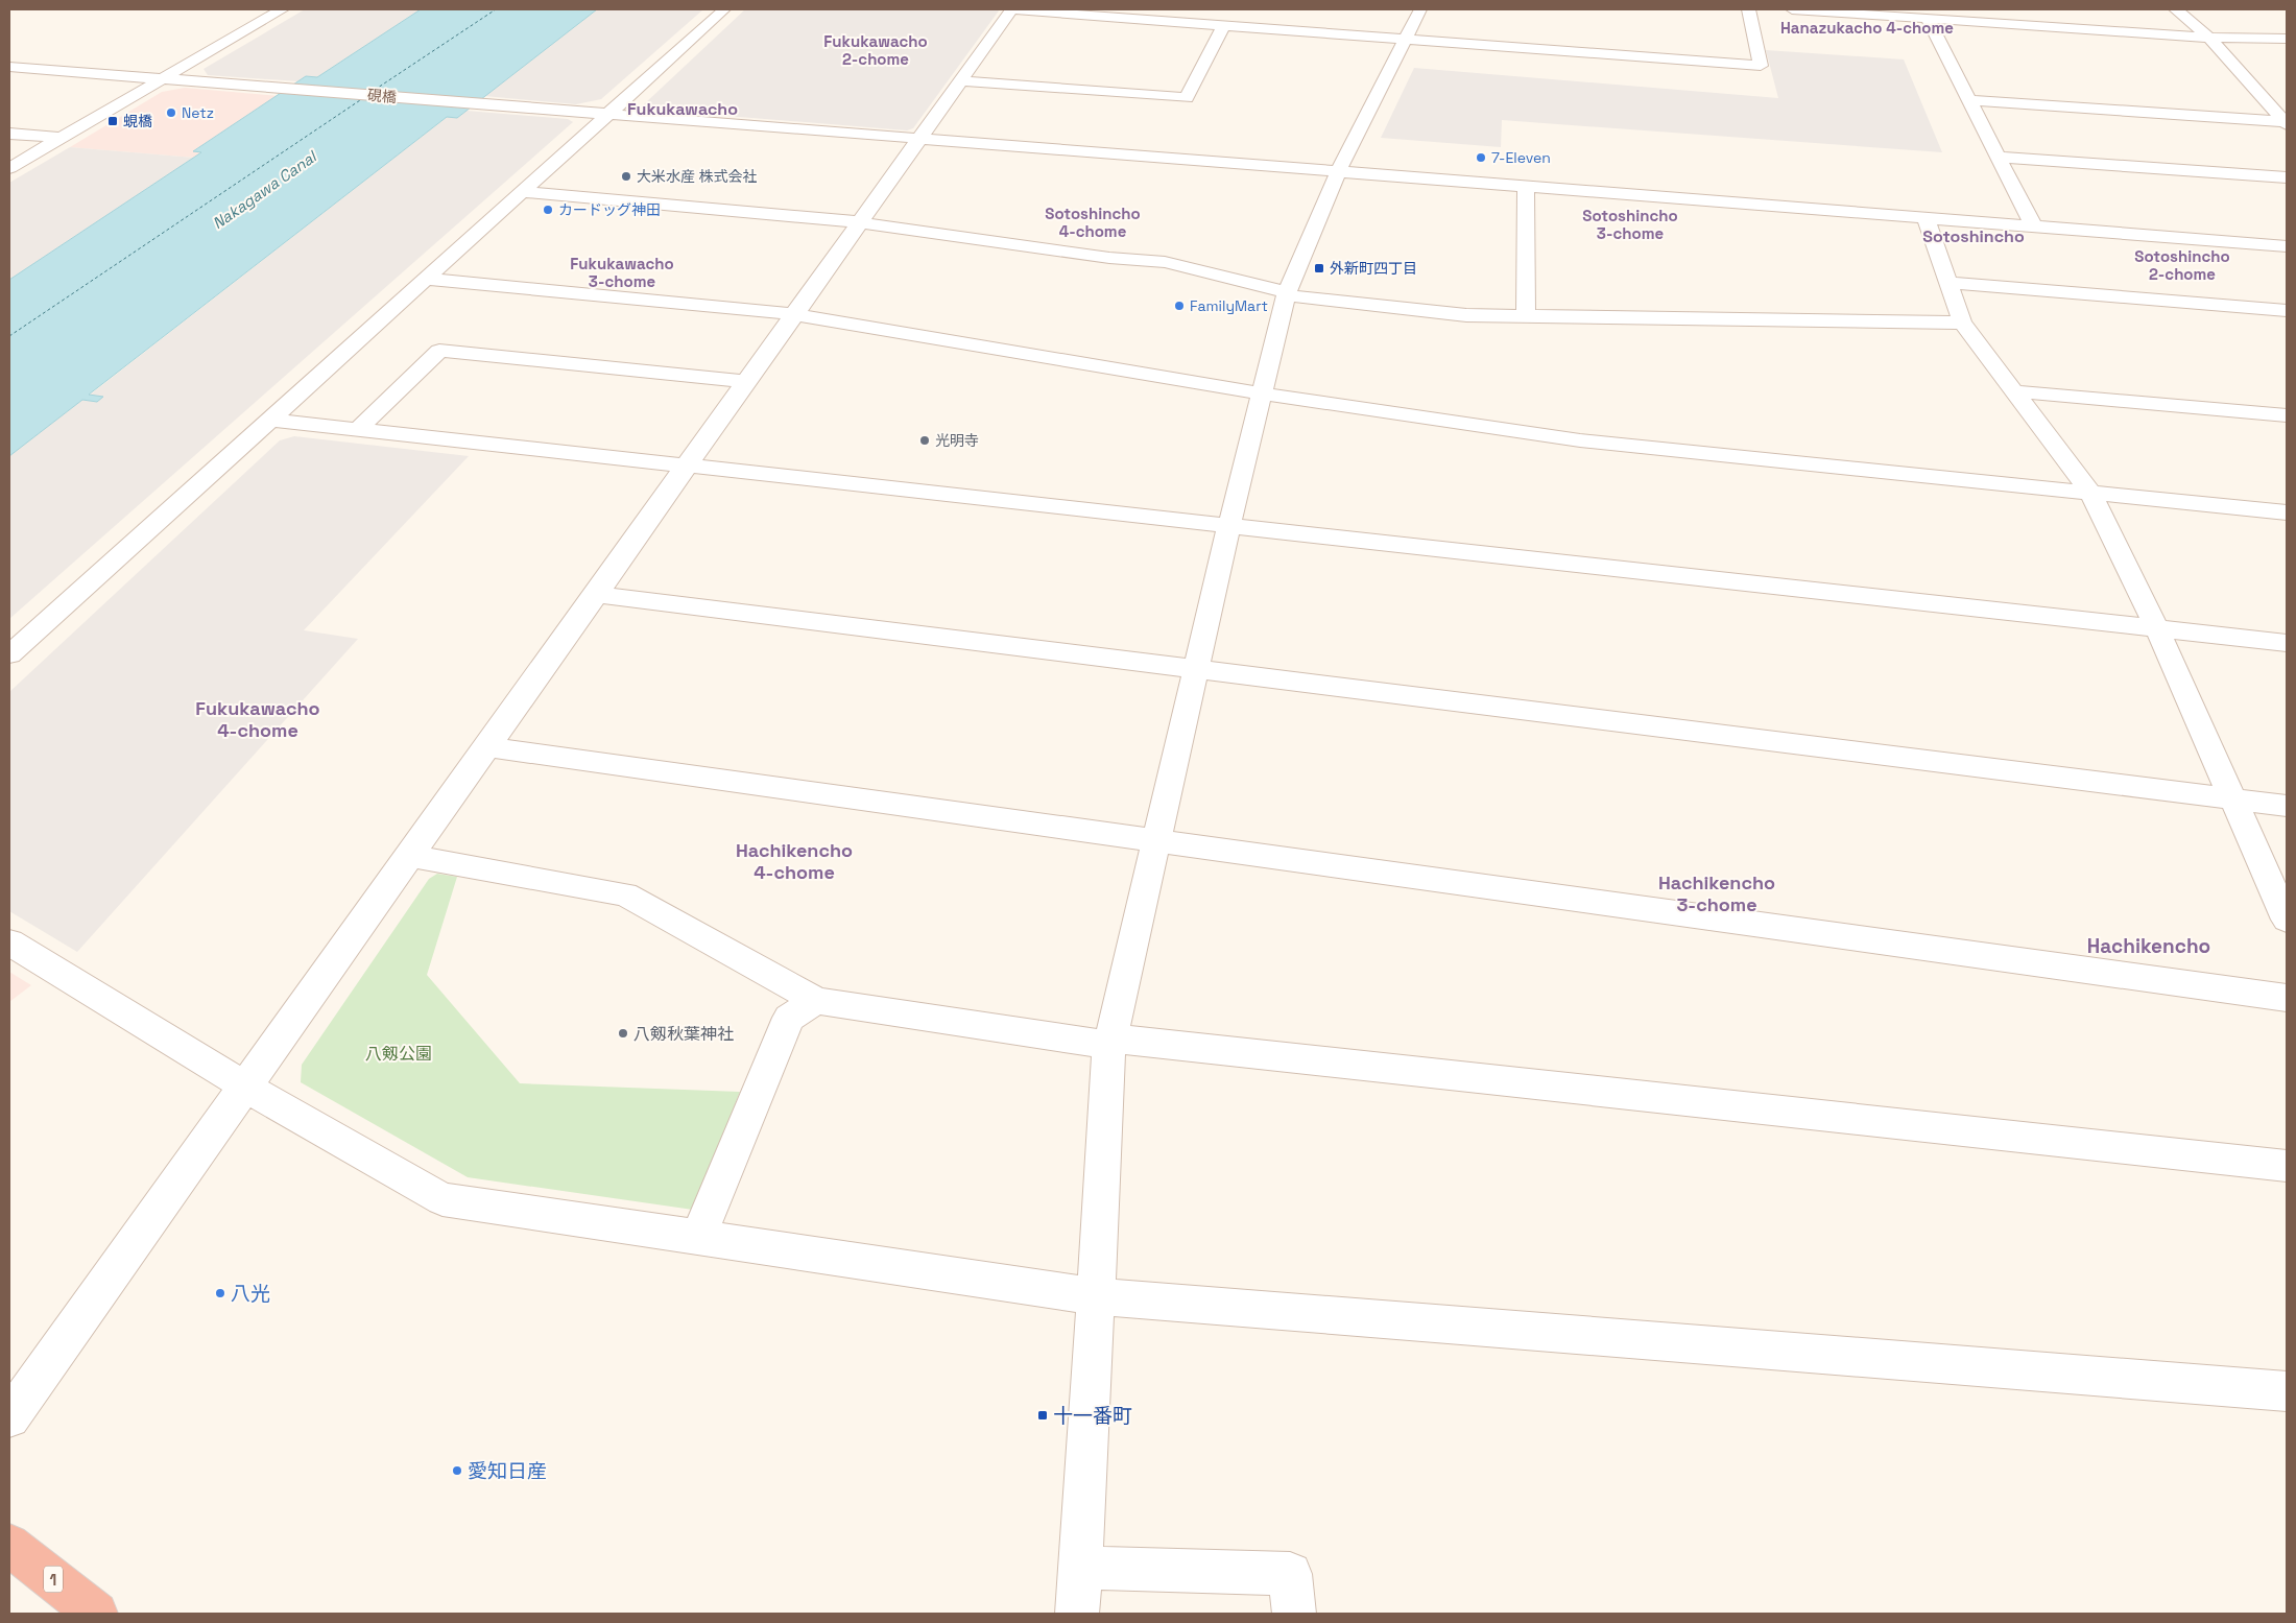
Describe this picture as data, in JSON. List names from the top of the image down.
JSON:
{
  "streets": {
    "highway": ["1"],
    "street": ["硯橋"]
  },
  "districts": [
    "Hanazukacho 4-chome",
    "Fukukawacho 2-chome",
    "Fukukawacho",
    "Sotoshincho 4-chome",
    "Sotoshincho 3-chome",
    "Sotoshincho",
    "Sotoshincho 2-chome",
    "Fukukawacho 3-chome",
    "Fukukawacho 4-chome",
    "Hachikencho 4-chome",
    "Hachikencho 3-chome",
    "Hachikencho"
  ],
  "water": ["Nakagawa Canal"],
  "parks": ["八剱公園"],
  "places": {
    "other": [
      "Netz",
      "7-Eleven",
      "大米水産 株式会社",
      "カードッグ神田",
      "FamilyMart",
      "光明寺",
      "八剱秋葉神社",
      "八光",
      "愛知日産"
    ],
    "transit": ["蜆橋", "外新町四丁目", "十一番町"]
  }
}
